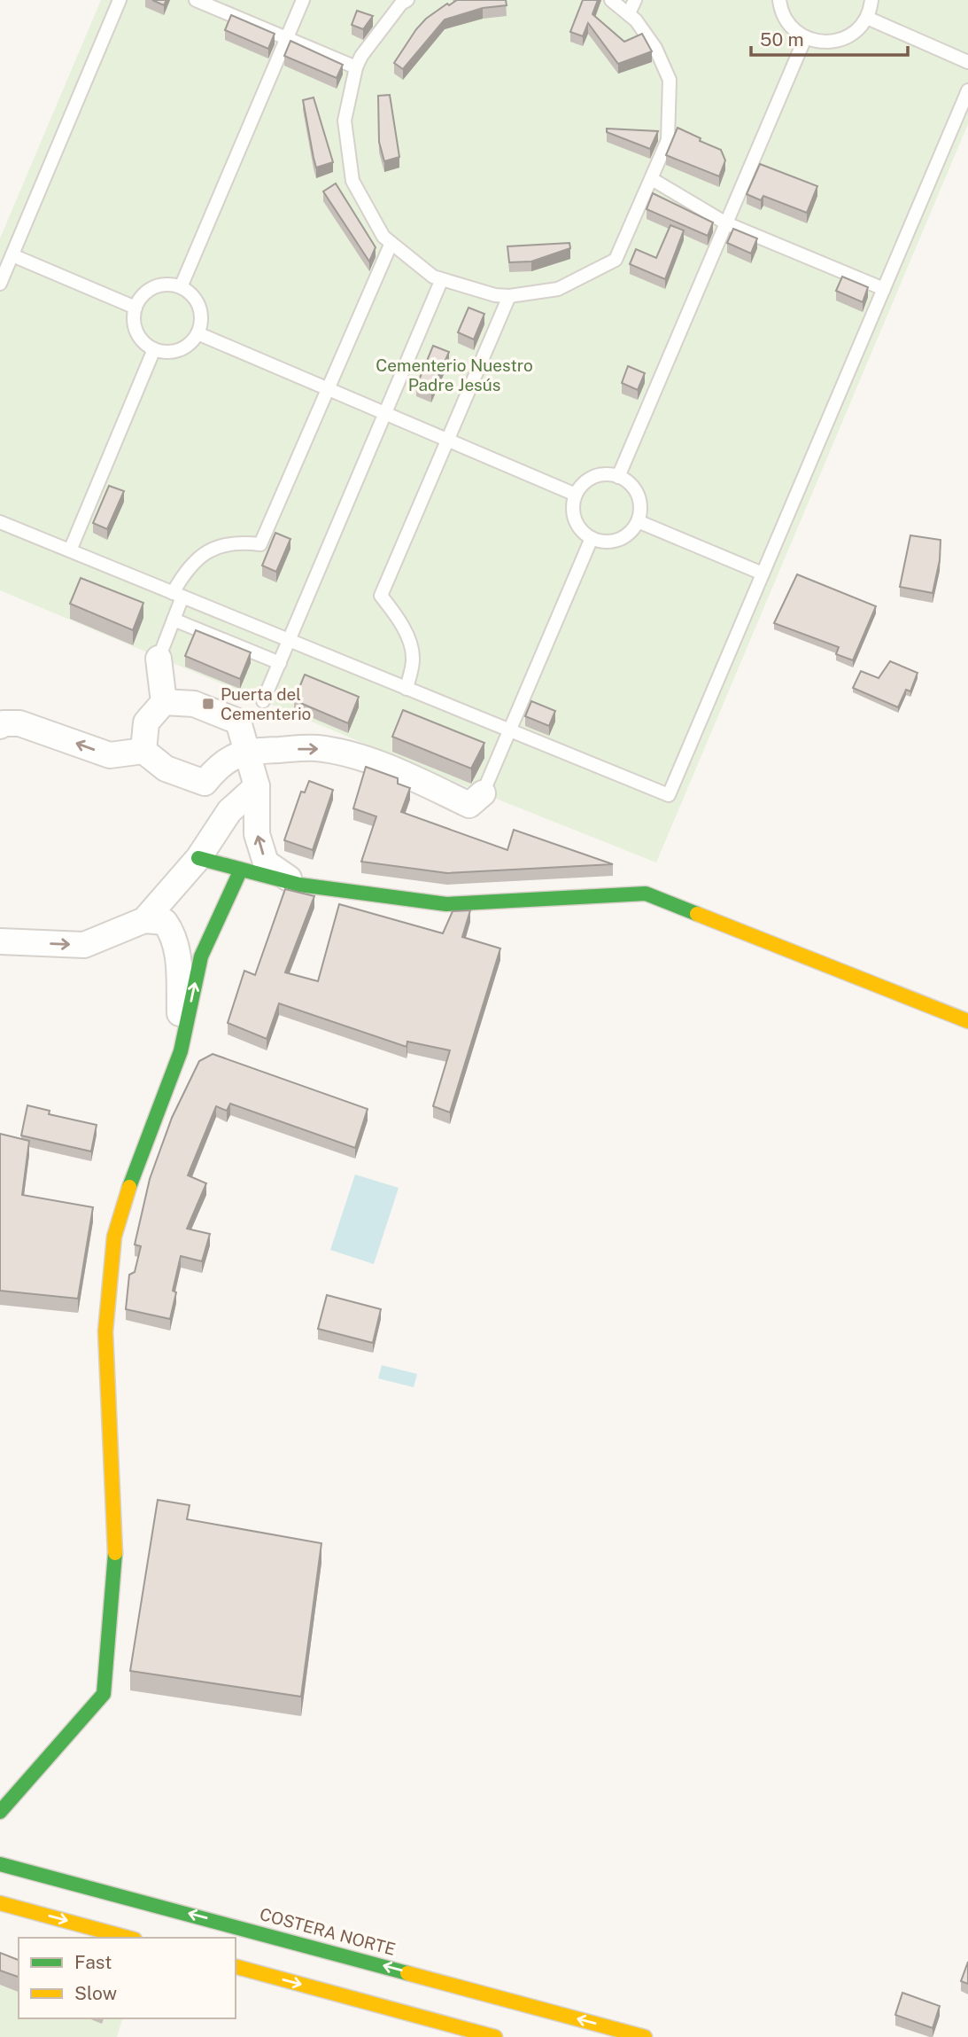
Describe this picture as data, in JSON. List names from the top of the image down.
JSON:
{
  "streets": {
    "street": ["COSTERA NORTE"]
  },
  "parks": ["Cementerio Nuestro Padre Jesús"],
  "places": {
    "transit": ["Puerta del Cementerio"]
  },
  "legend": ["Fast", "Slow"],
  "scale_bar": "50 m"
}
